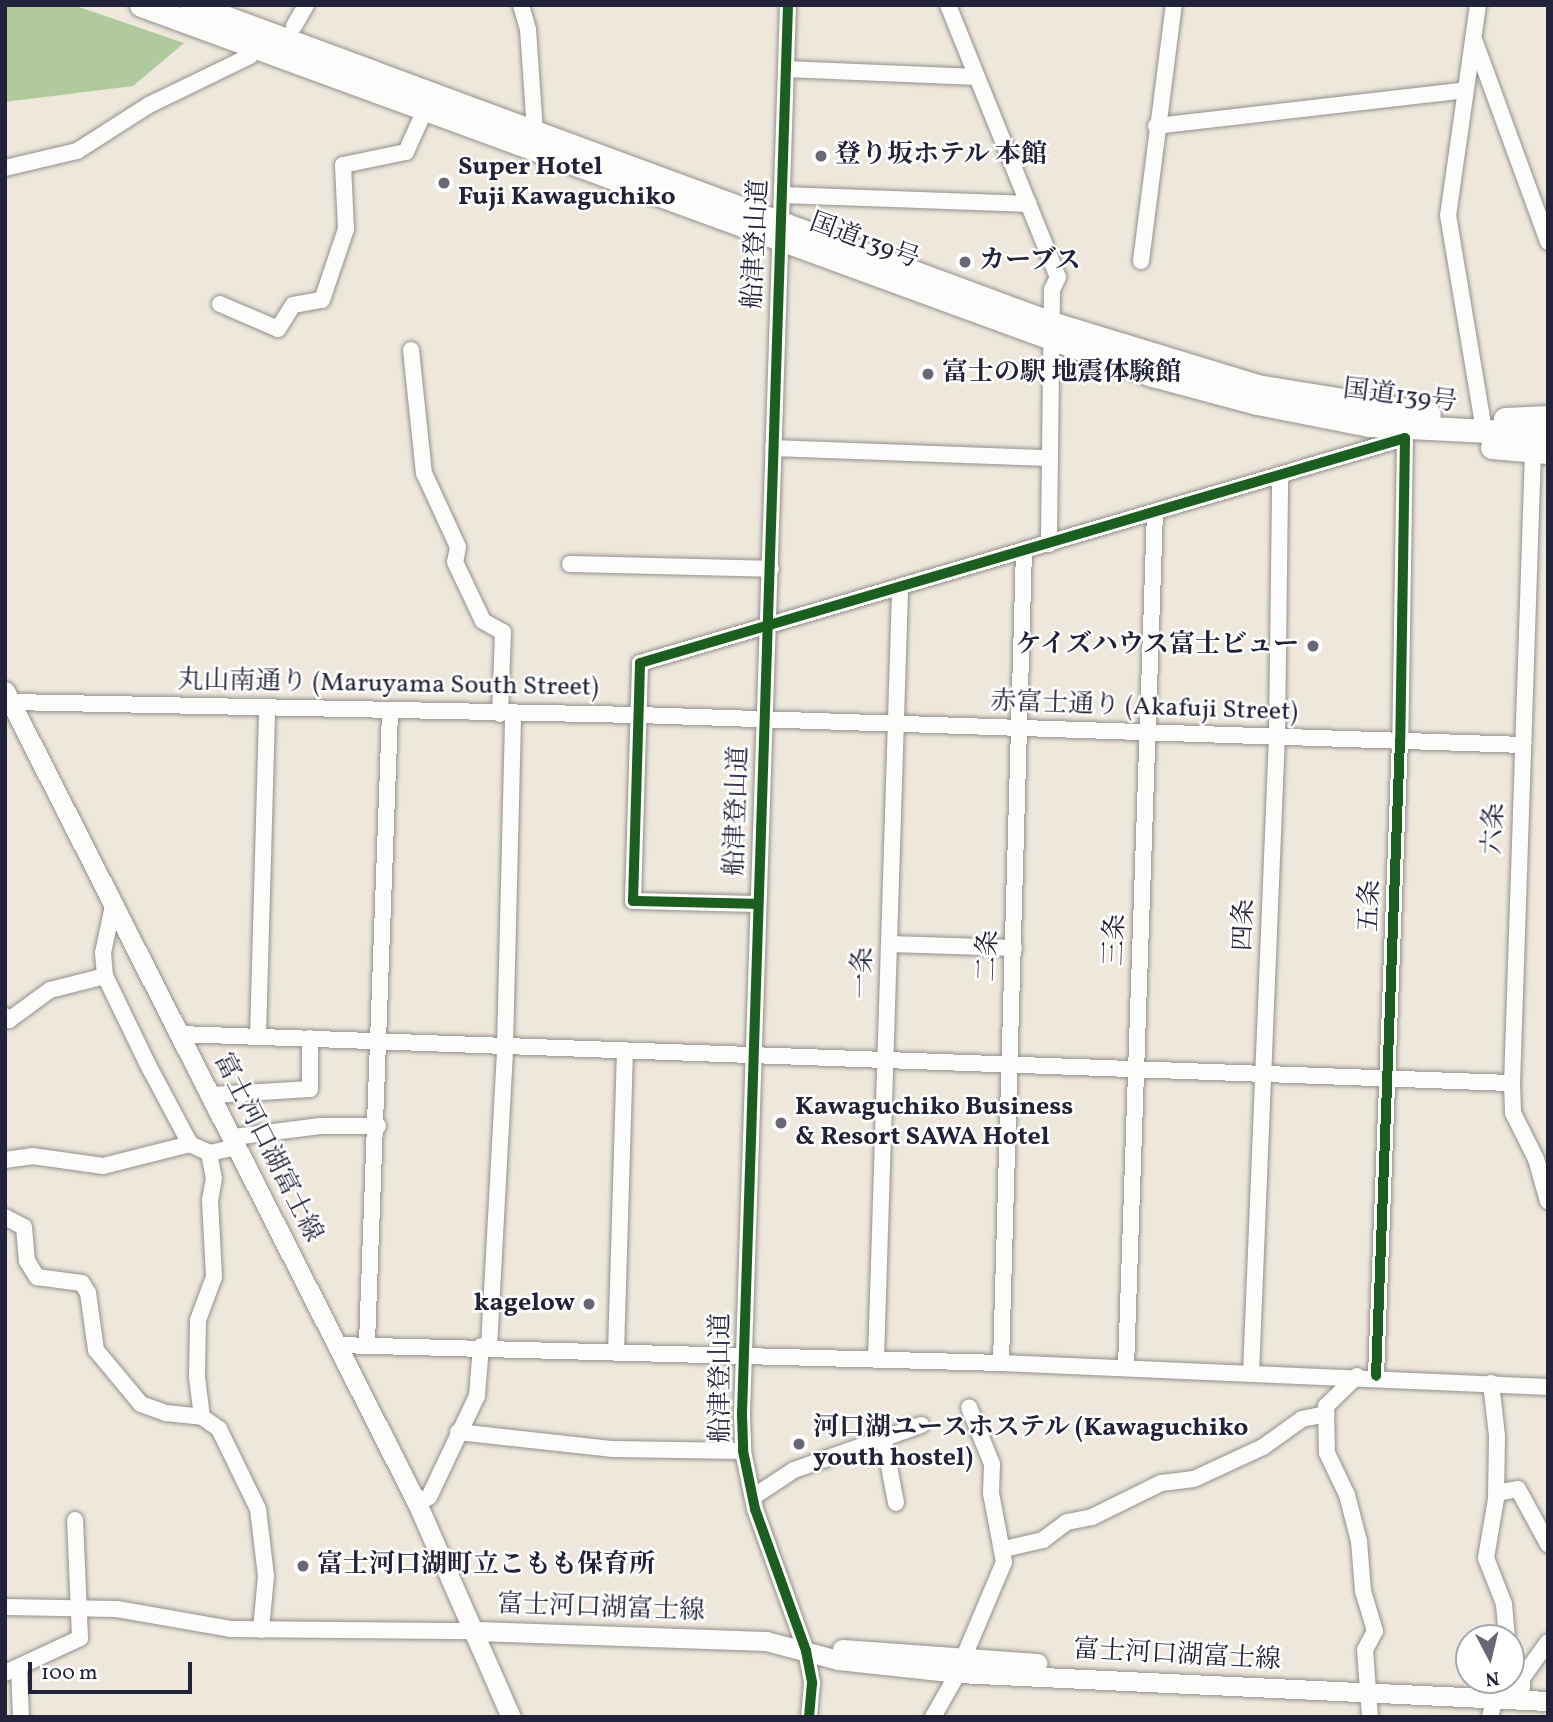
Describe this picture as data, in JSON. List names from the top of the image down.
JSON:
{
  "streets": {
    "highway": ["国道139号"],
    "main road": ["富士河口湖富士線"],
    "street": [
      "船津登山道",
      "丸山南通り (Maruyama South Street)",
      "赤富士通り (Akafuji Street)",
      "六条",
      "五条",
      "四条",
      "三条",
      "二条",
      "一条"
    ]
  },
  "crossings": [
    ["国道139号", "船津登山道"],
    ["国道139号", "六条"],
    ["船津登山道", "丸山南通り (Maruyama South Street)"],
    ["船津登山道", "赤富士通り (Akafuji Street)"],
    ["船津登山道", "富士河口湖富士線"],
    ["丸山南通り (Maruyama South Street)", "赤富士通り (Akafuji Street)"],
    ["丸山南通り (Maruyama South Street)", "富士河口湖富士線"],
    ["赤富士通り (Akafuji Street)", "六条"],
    ["赤富士通り (Akafuji Street)", "五条"],
    ["赤富士通り (Akafuji Street)", "四条"],
    ["赤富士通り (Akafuji Street)", "三条"],
    ["赤富士通り (Akafuji Street)", "二条"],
    ["赤富士通り (Akafuji Street)", "一条"]
  ],
  "places": [
    "登り坂ホテル 本館",
    "Super Hotel Fuji Kawaguchiko",
    "カーブス",
    "富士の駅 地震体験館",
    "ケイズハウス富士ビュー",
    "Kawaguchiko Business & Resort SAWA Hotel",
    "kagelow",
    "河口湖ユースホステル (Kawaguchiko youth hostel)",
    "富士河口湖町立こもも保育所"
  ],
  "scale_bar": "100 m",
  "north": "bottom"
}
